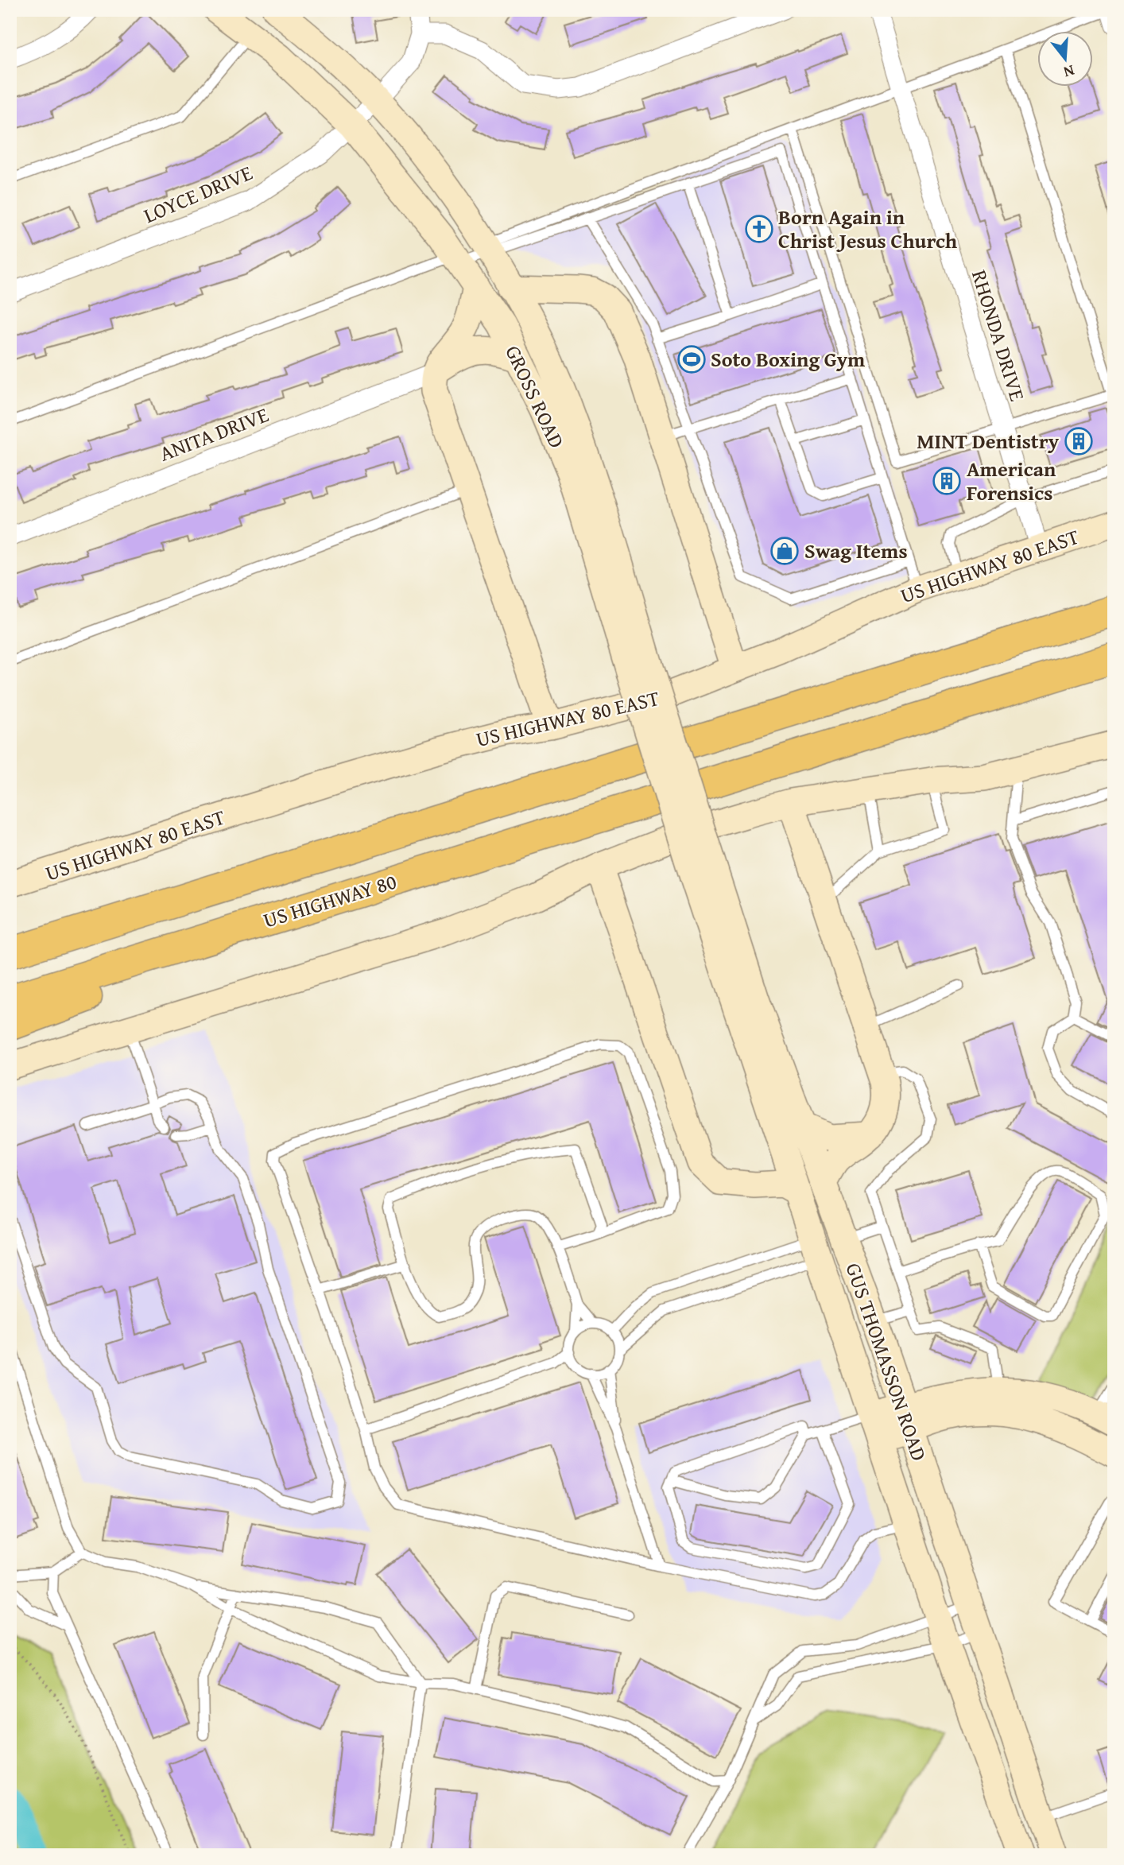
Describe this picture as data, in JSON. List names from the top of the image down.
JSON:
{
  "streets": {
    "highway": ["US HIGHWAY 80"],
    "main road": ["GROSS ROAD", "US HIGHWAY 80 EAST", "GUS THOMASSON ROAD"],
    "street": ["LOYCE DRIVE", "RHONDA DRIVE", "ANITA DRIVE"]
  },
  "crossings": [
    ["LOYCE DRIVE", "GROSS ROAD"],
    ["RHONDA DRIVE", "US HIGHWAY 80 EAST"],
    ["GROSS ROAD", "GUS THOMASSON ROAD"]
  ],
  "places": {
    "church": ["Born Again in Christ Jesus Church"],
    "sports": ["Soto Boxing Gym"],
    "building": ["MINT Dentistry", "American Forensics"],
    "shop": ["Swag Items"]
  },
  "north": "bottom"
}
